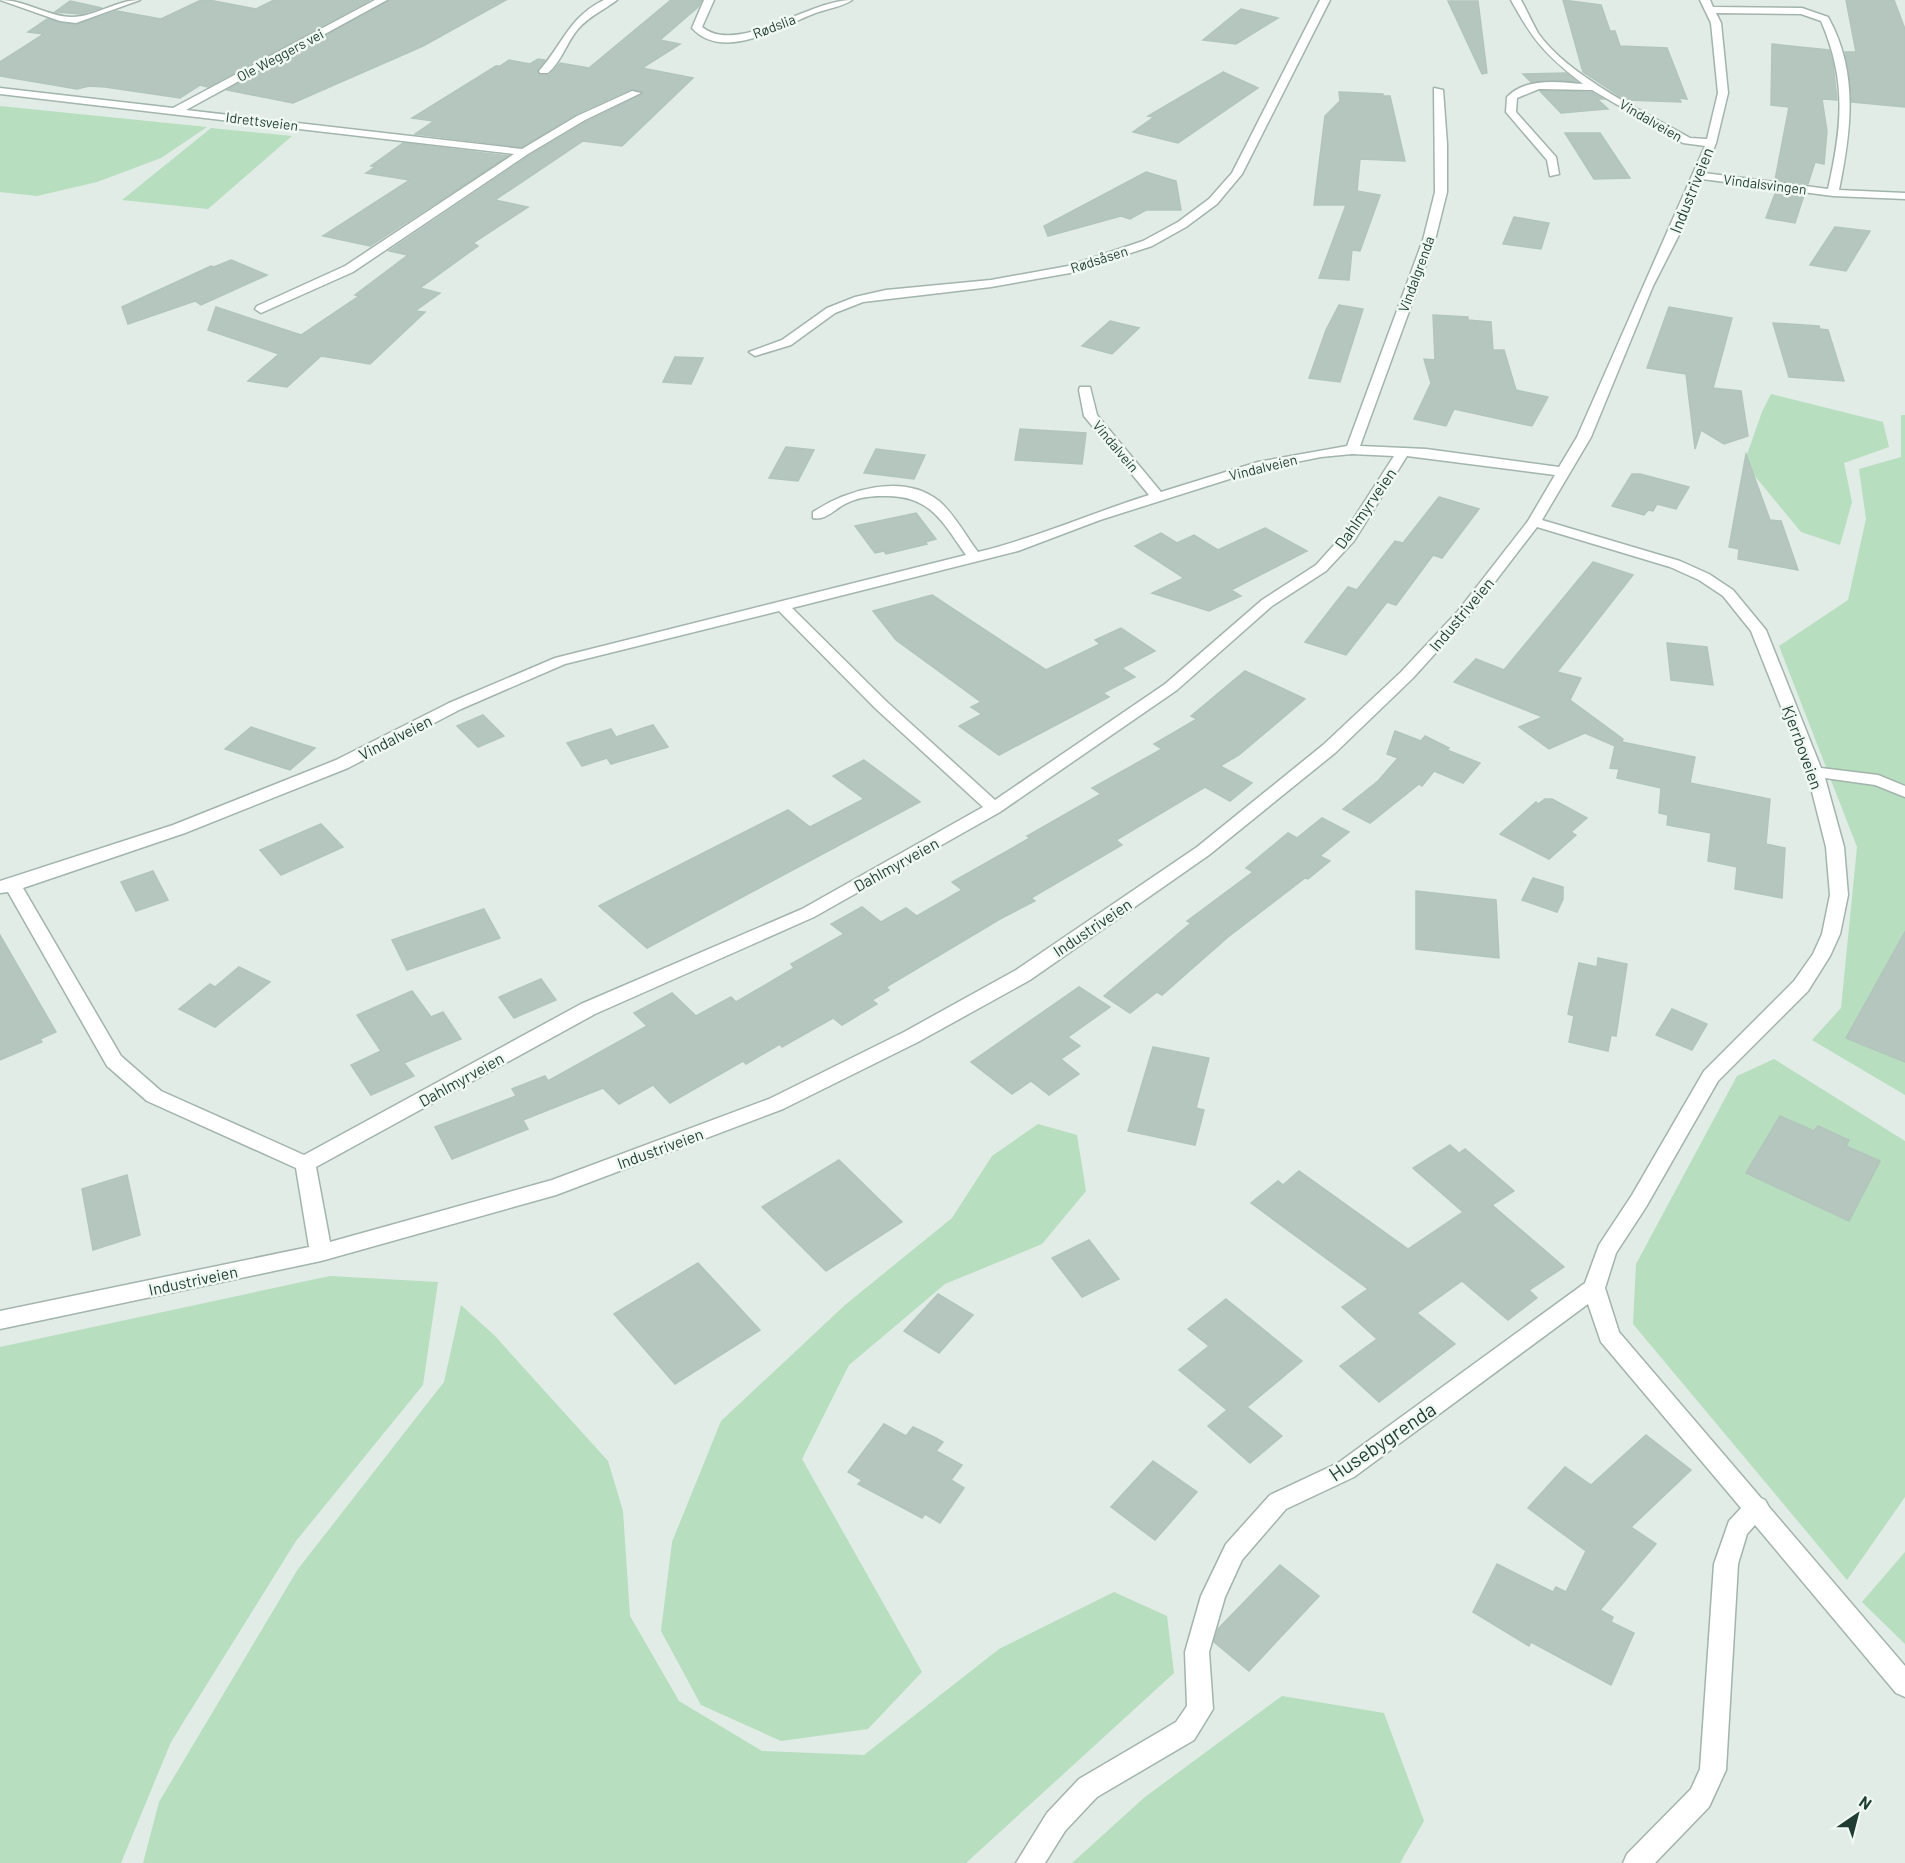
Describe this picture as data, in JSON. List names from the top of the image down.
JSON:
{
  "streets": {
    "street": [
      "Rødslia",
      "Ole Weggers vei",
      "Vindalveien",
      "Idrettsveien",
      "Vindalsvingen",
      "Industriveien",
      "Rødsåsen",
      "Vindalgrenda",
      "Vindalvein",
      "Dahlmyrveien",
      "Kjerrboveien",
      "Husebygrenda"
    ]
  },
  "crossings": [
    ["Ole Weggers vei", "Idrettsveien"],
    ["Vindalveien", "Industriveien"],
    ["Vindalveien", "Vindalgrenda"],
    ["Vindalveien", "Vindalvein"],
    ["Vindalveien", "Dahlmyrveien"],
    ["Vindalsvingen", "Industriveien"],
    ["Industriveien", "Kjerrboveien"],
    ["Kjerrboveien", "Husebygrenda"]
  ],
  "north": "top right"
}
